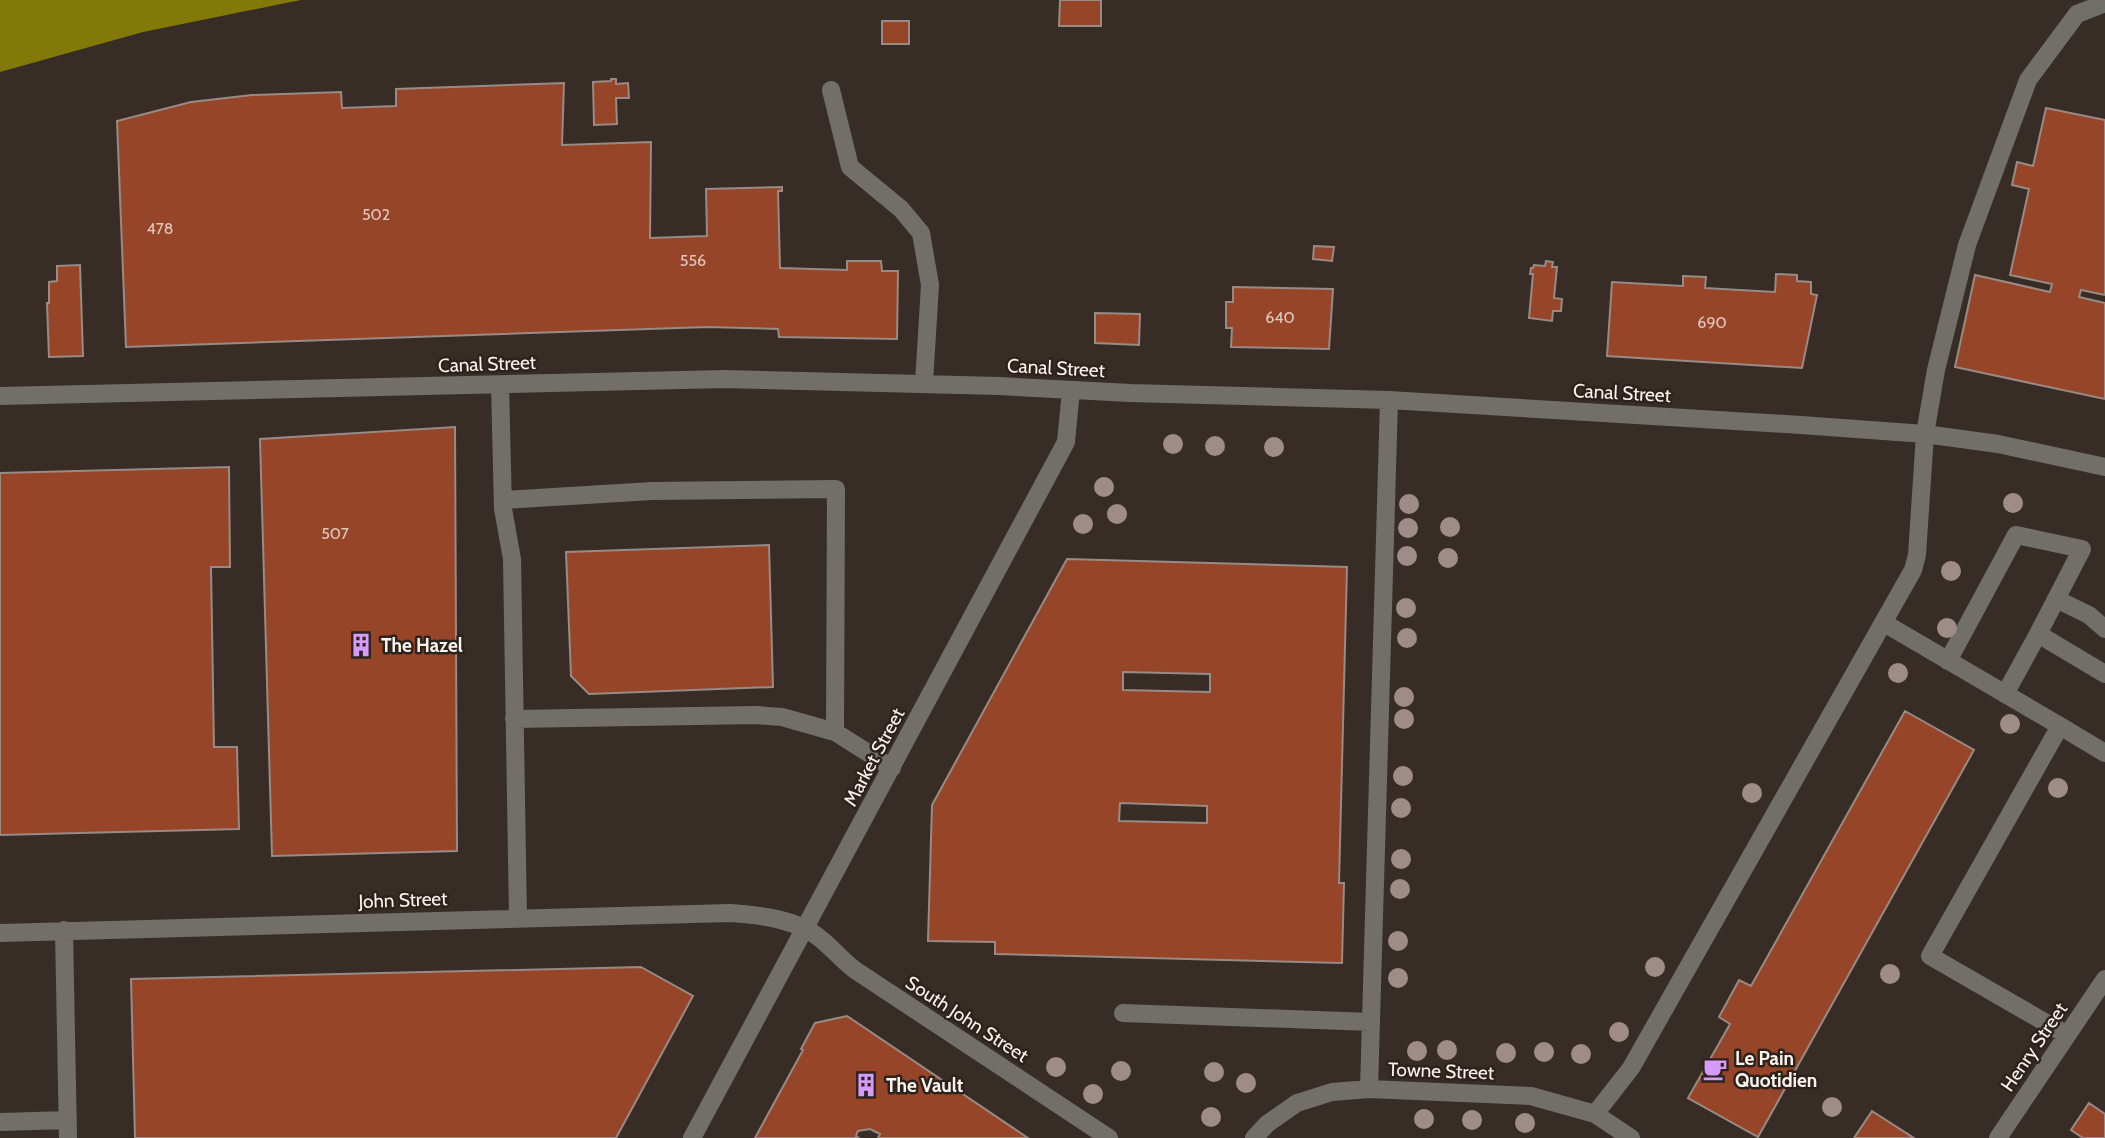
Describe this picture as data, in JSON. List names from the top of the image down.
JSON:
{
  "streets": {
    "street": [
      "Canal Street",
      "Market Street",
      "John Street",
      "South John Street",
      "Henry Street",
      "Towne Street"
    ]
  },
  "crossings": [
    ["Canal Street", "Market Street"],
    ["Market Street", "John Street"],
    ["Market Street", "South John Street"],
    ["John Street", "South John Street"]
  ],
  "places": {
    "building": ["The Hazel", "The Vault"],
    "cafe": ["Le Pain Quotidien"]
  },
  "house_numbers": [
    "502",
    "478",
    "556",
    "640",
    "690",
    "507"
  ]
}
